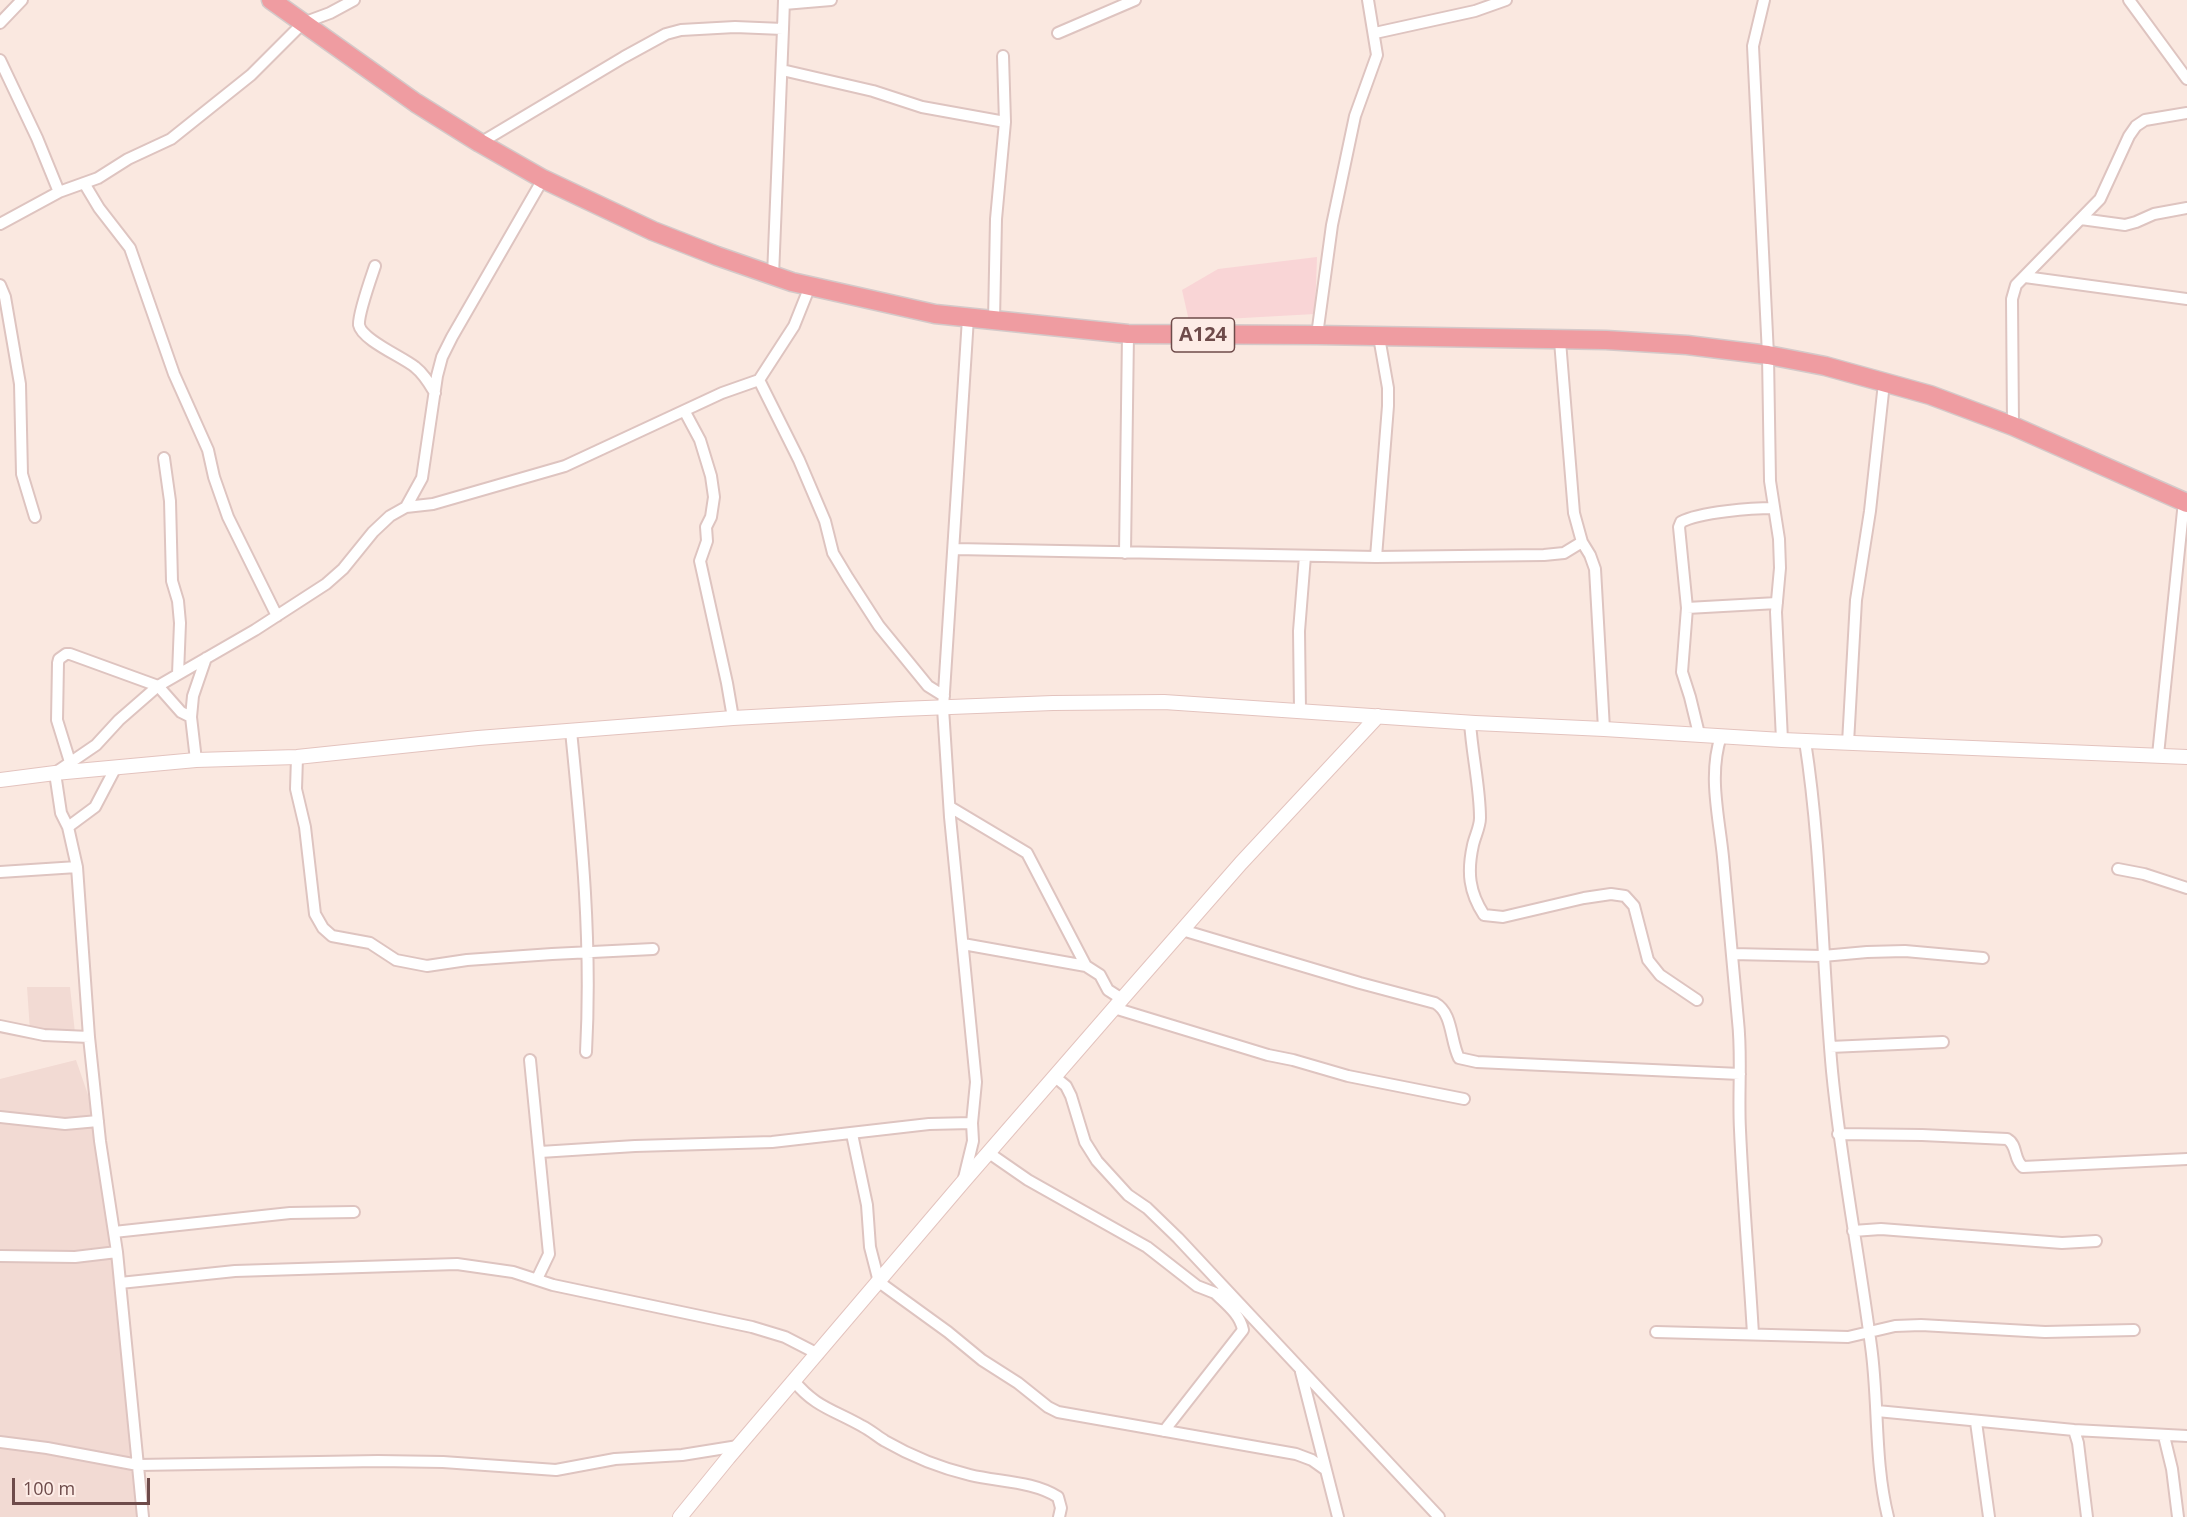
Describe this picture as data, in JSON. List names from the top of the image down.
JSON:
{
  "streets": {
    "highway": ["A124"]
  },
  "scale_bar": "100 m"
}
